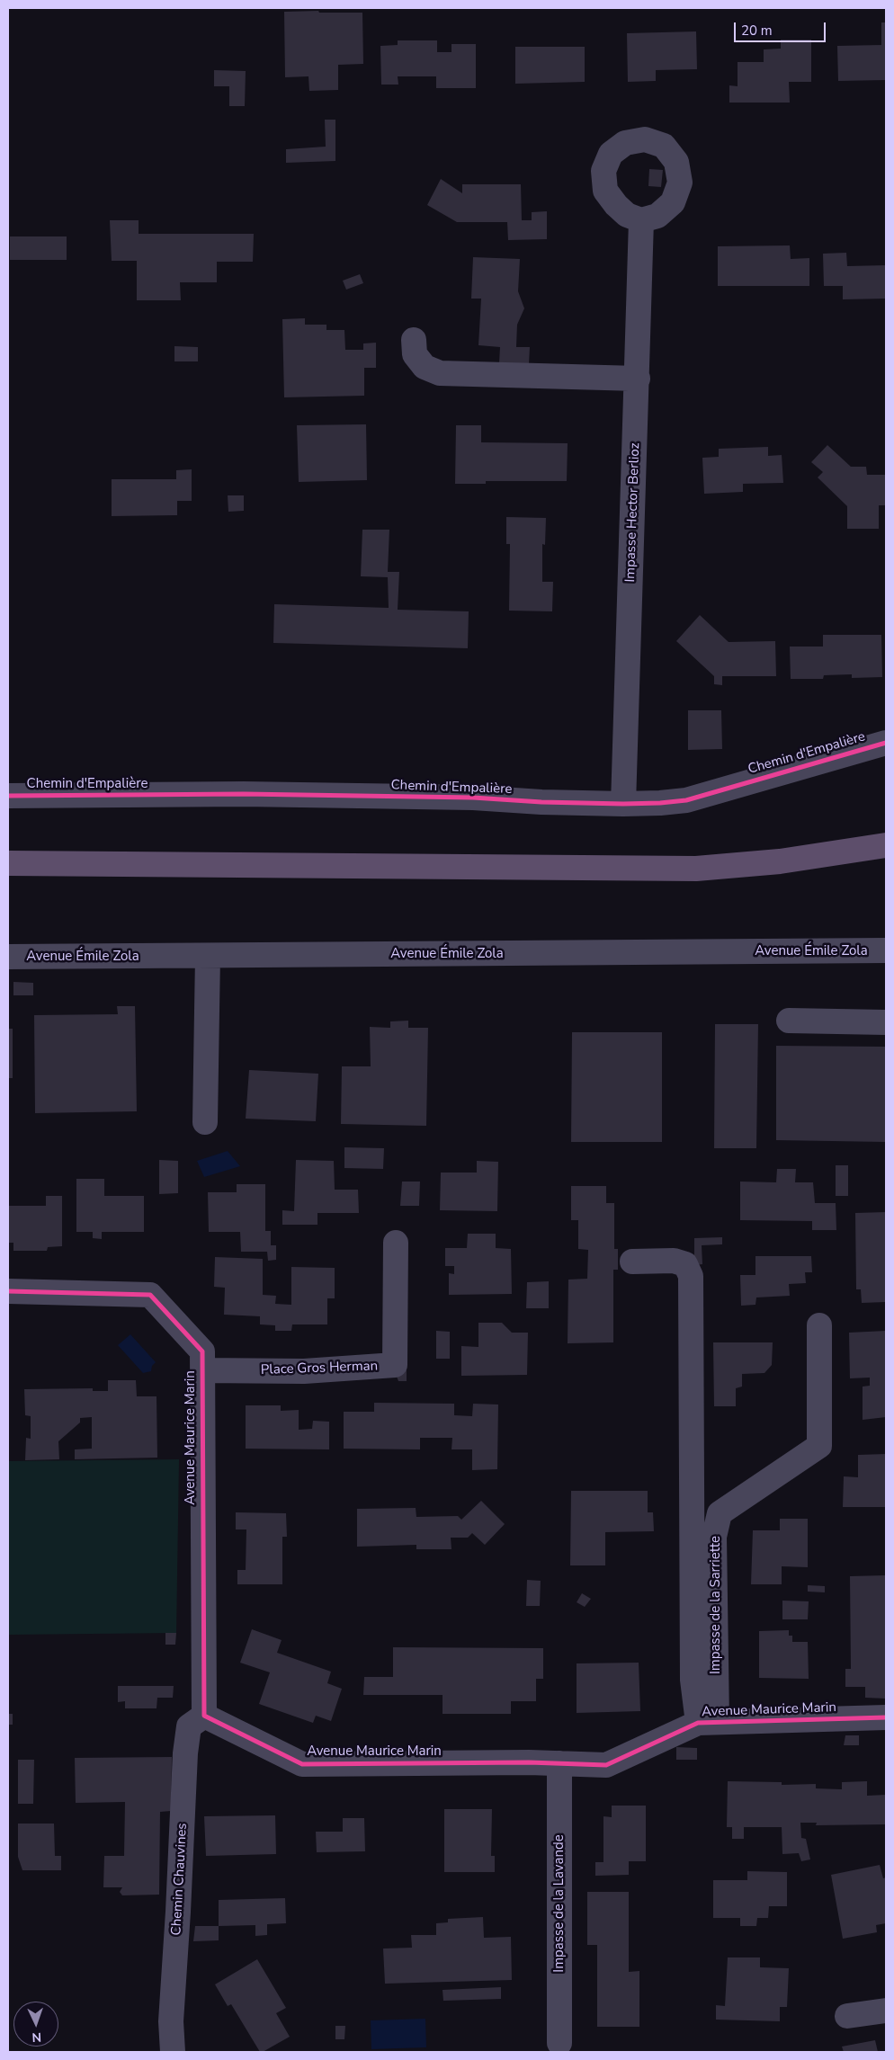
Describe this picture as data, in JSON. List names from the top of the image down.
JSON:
{
  "streets": {
    "street": [
      "Impasse Hector Berlioz",
      "Chemin d'Empalière",
      "Avenue Émile Zola",
      "Place Gros Herman",
      "Avenue Maurice Marin",
      "Impasse de la Sarriette",
      "Chemin Chauvines",
      "Impasse de la Lavande"
    ]
  },
  "crossings": [
    ["Impasse Hector Berlioz", "Chemin d'Empalière"],
    ["Place Gros Herman", "Avenue Maurice Marin"],
    ["Avenue Maurice Marin", "Impasse de la Sarriette"],
    ["Avenue Maurice Marin", "Chemin Chauvines"],
    ["Avenue Maurice Marin", "Impasse de la Lavande"]
  ],
  "scale_bar": "20 m",
  "north": "bottom"
}
